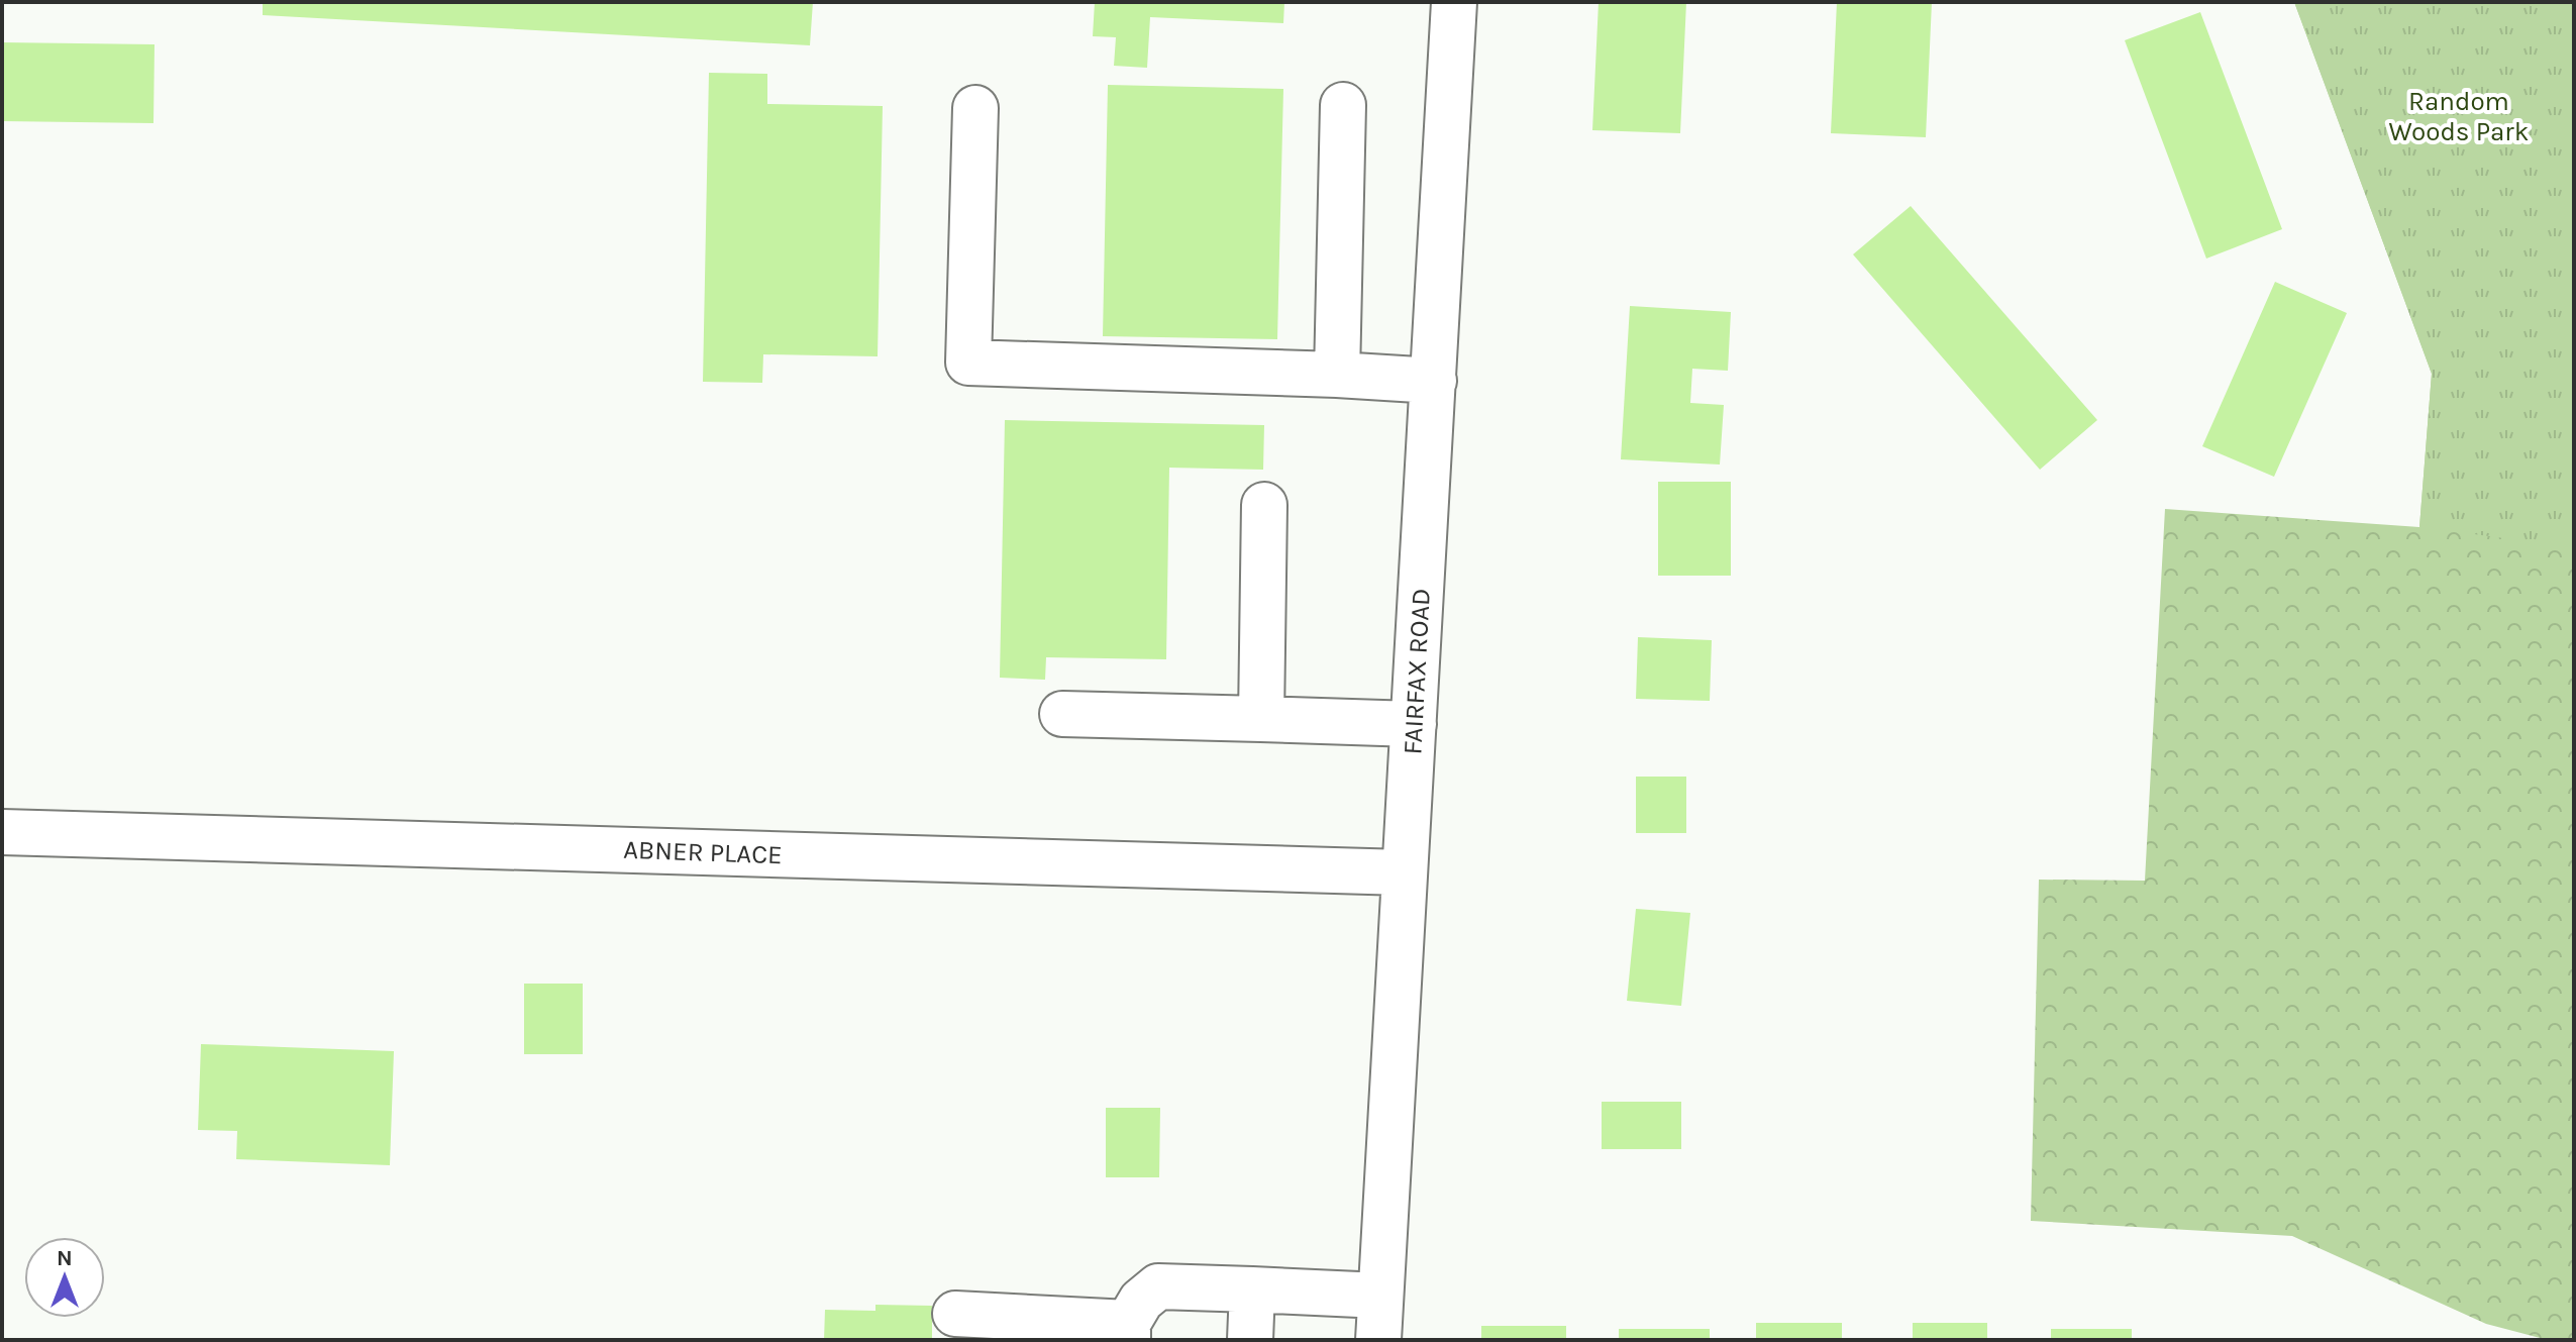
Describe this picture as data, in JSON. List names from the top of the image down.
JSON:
{
  "streets": {
    "street": ["FAIRFAX ROAD", "ABNER PLACE"]
  },
  "crossings": [
    ["FAIRFAX ROAD", "ABNER PLACE"]
  ],
  "parks": ["Random Woods Park"],
  "north": "top"
}
